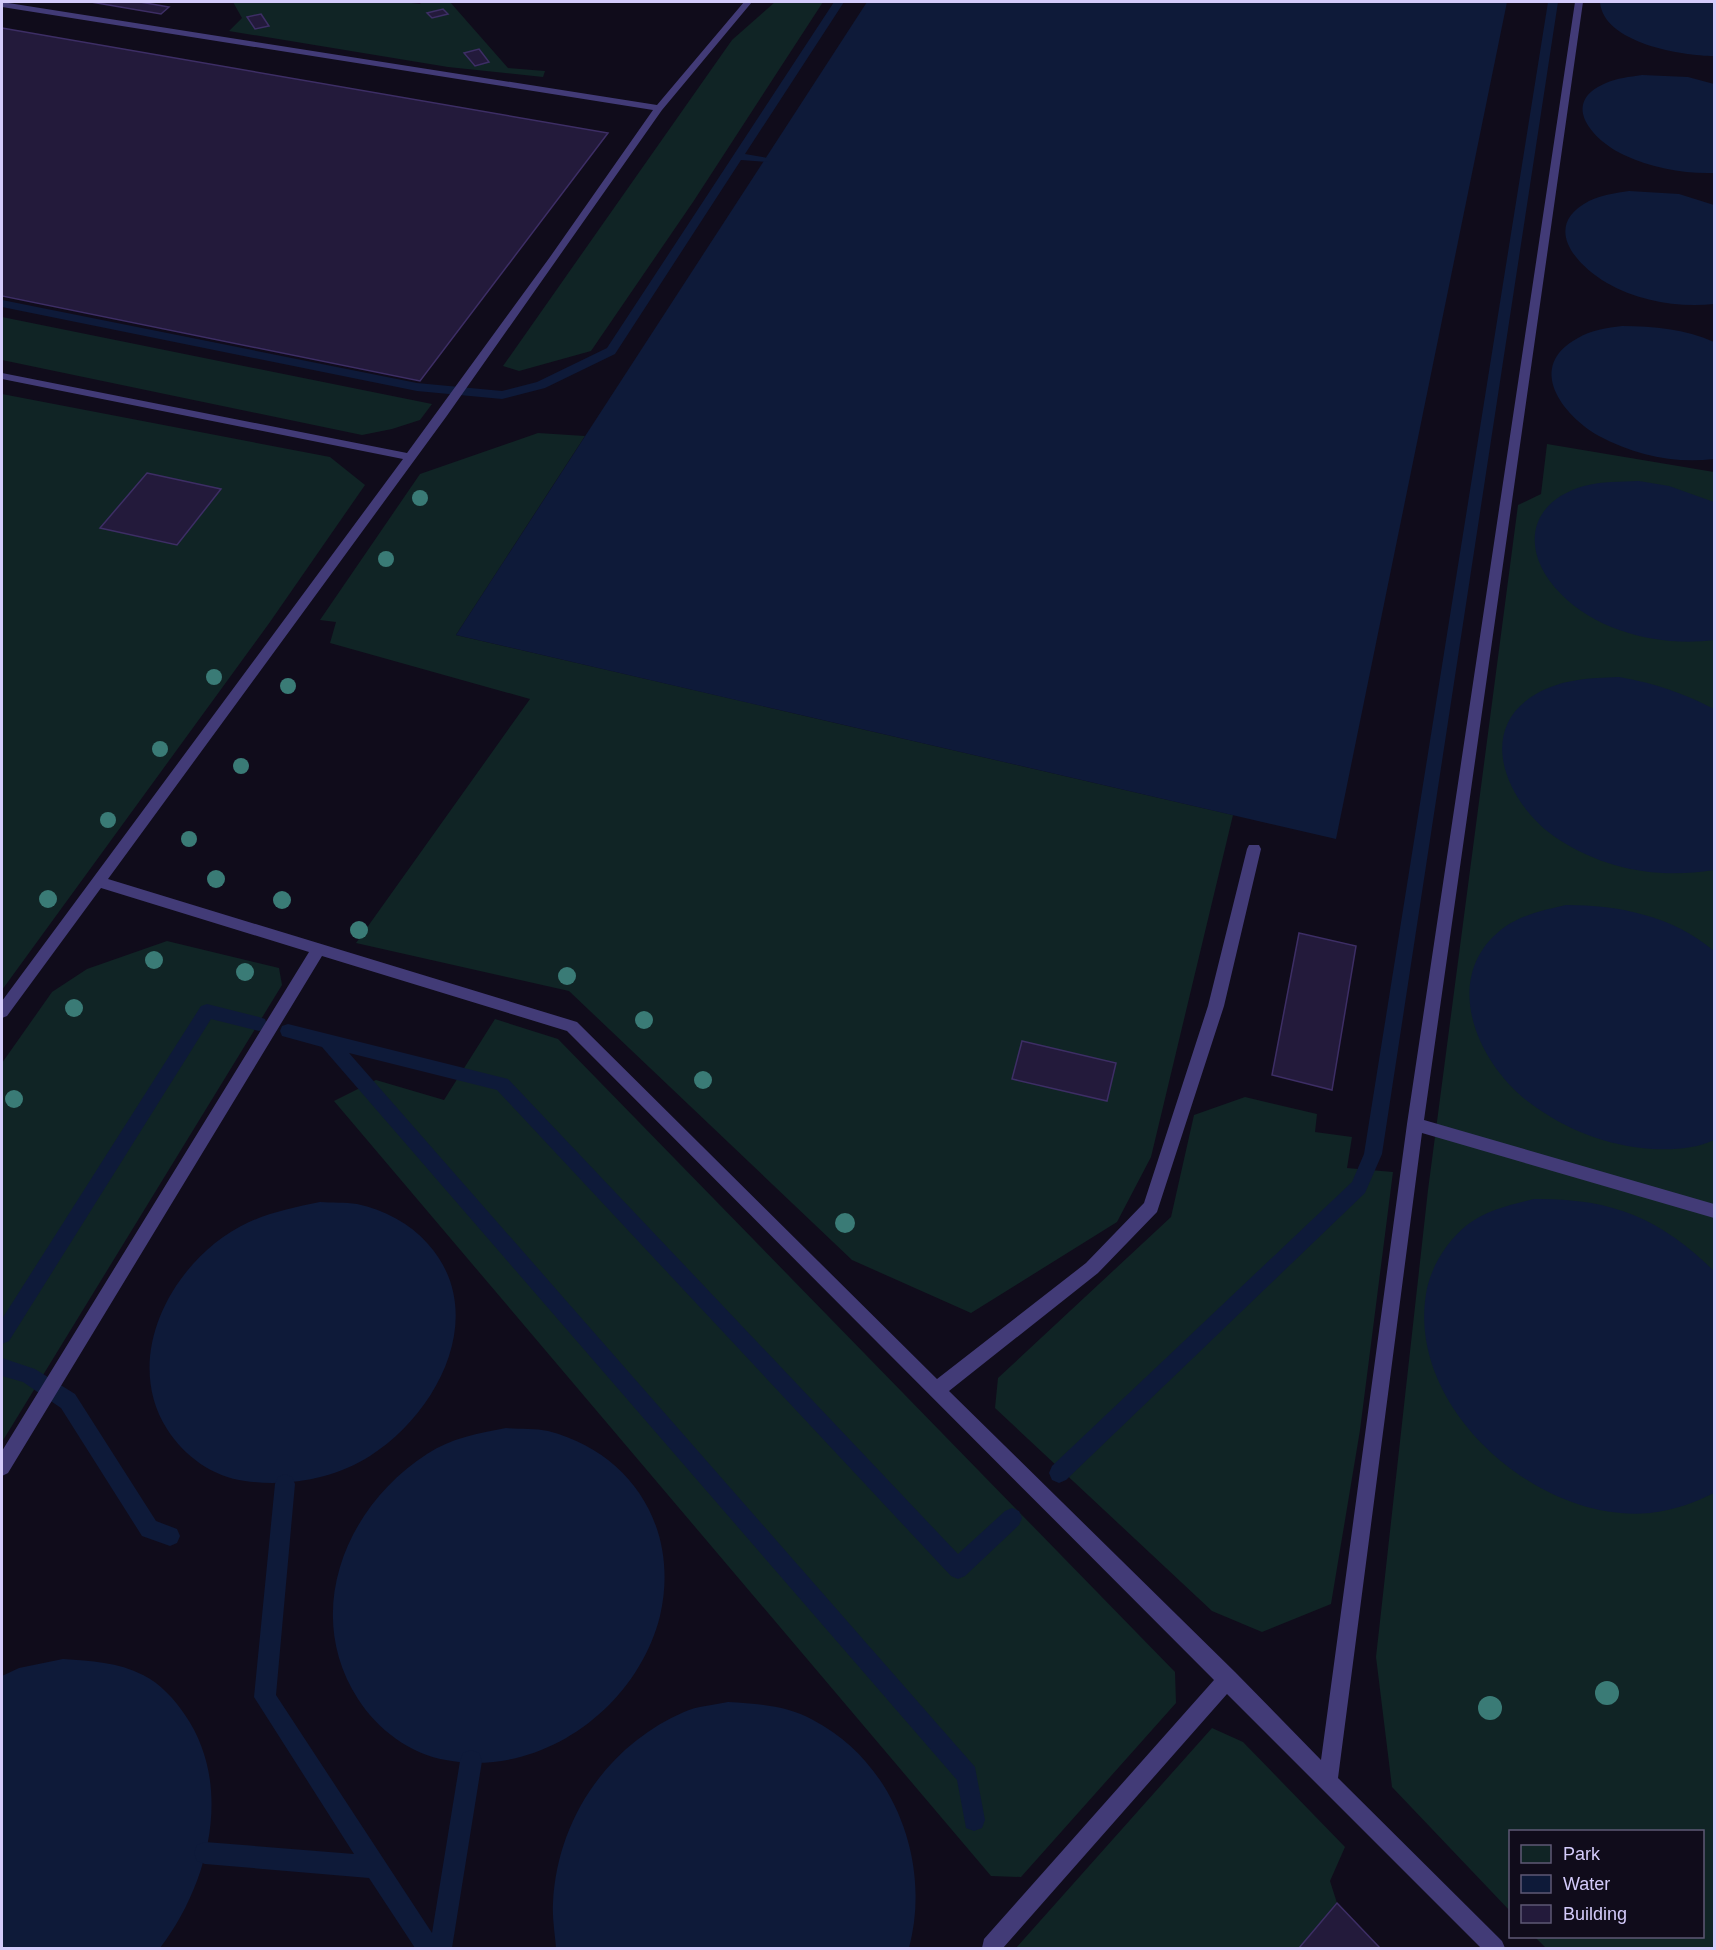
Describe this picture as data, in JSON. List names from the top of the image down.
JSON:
{
  "legend": ["Park", "Water", "Building"]
}
